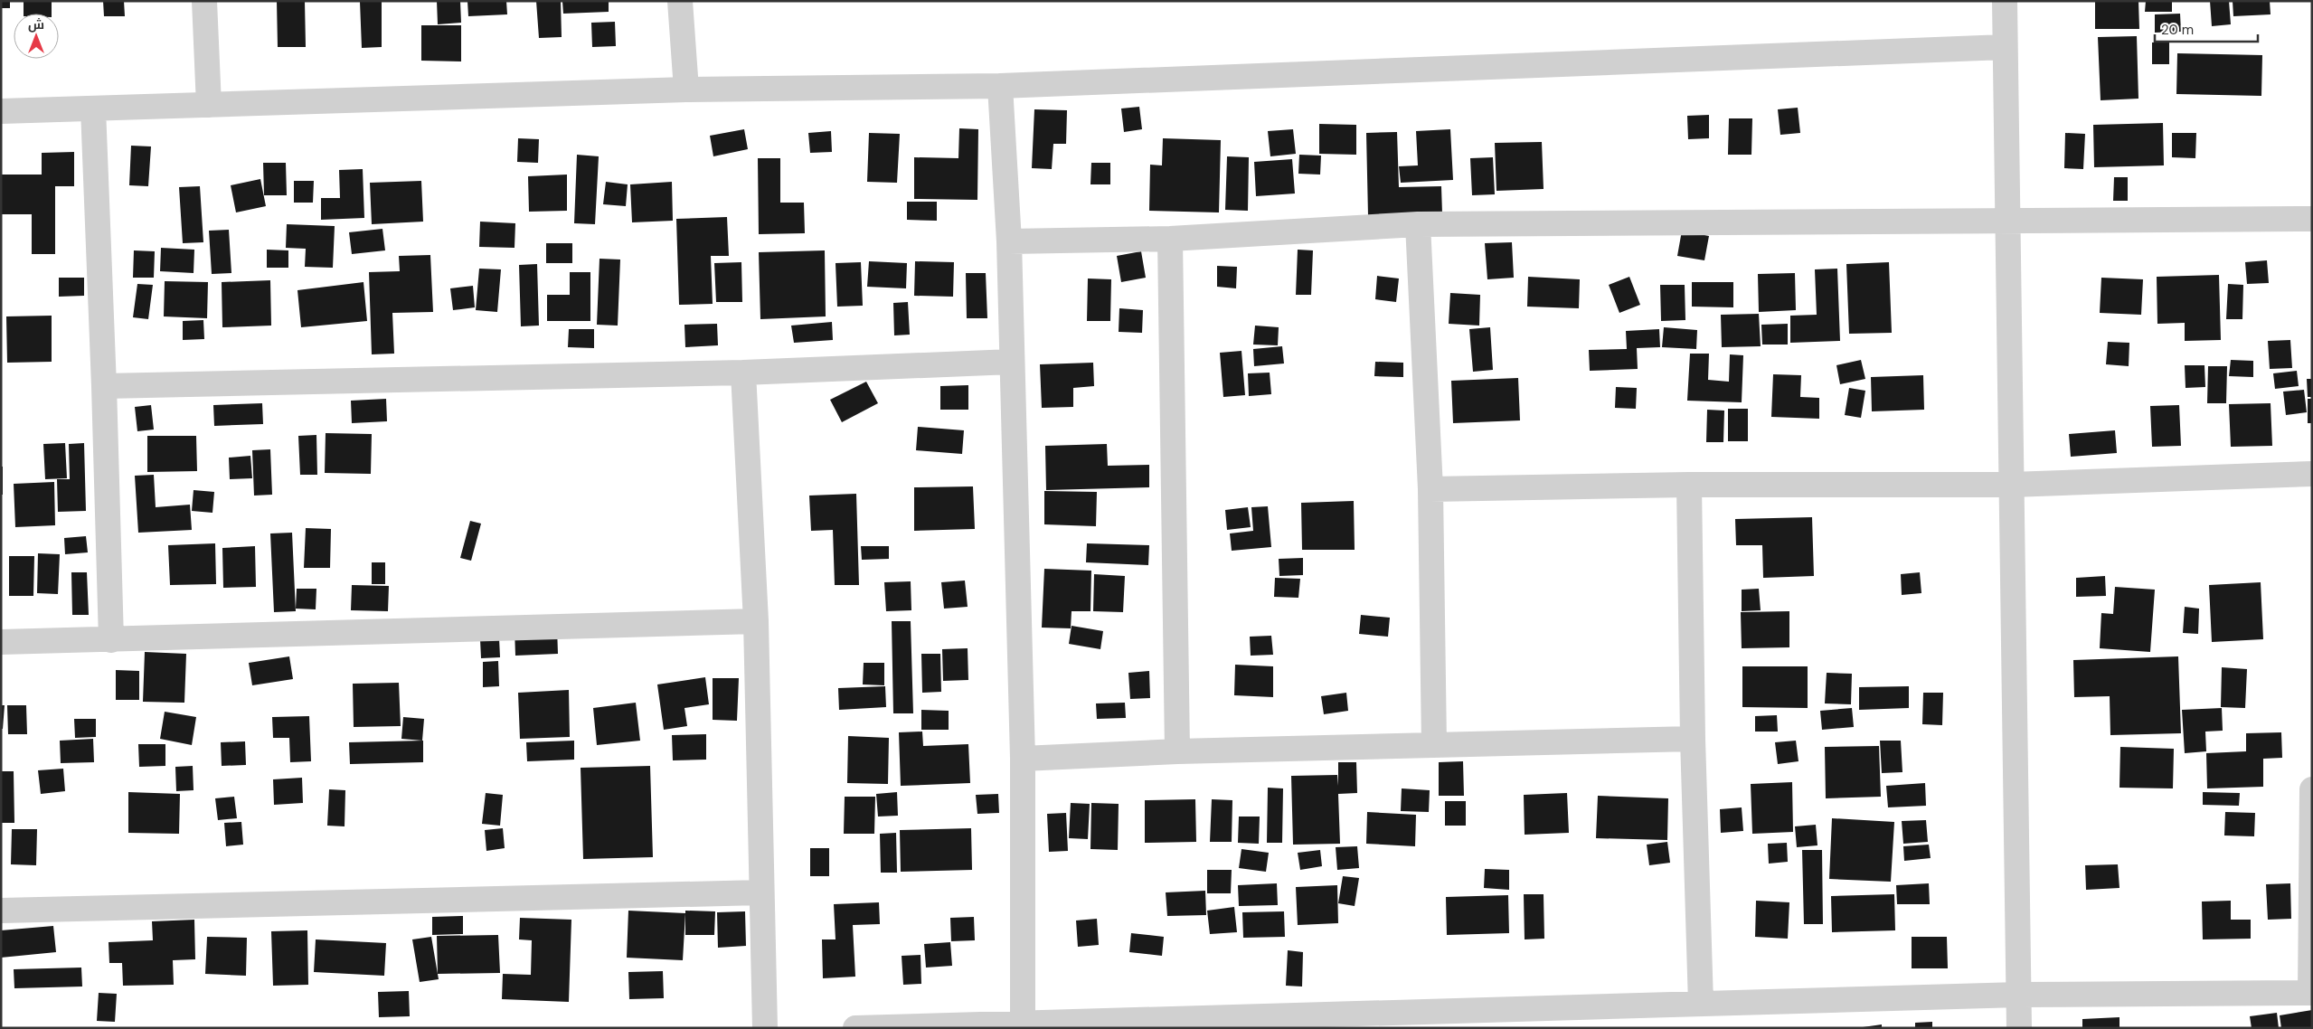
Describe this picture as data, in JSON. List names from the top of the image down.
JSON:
{
  "scale_bar": "20 m",
  "north": "top"
}
